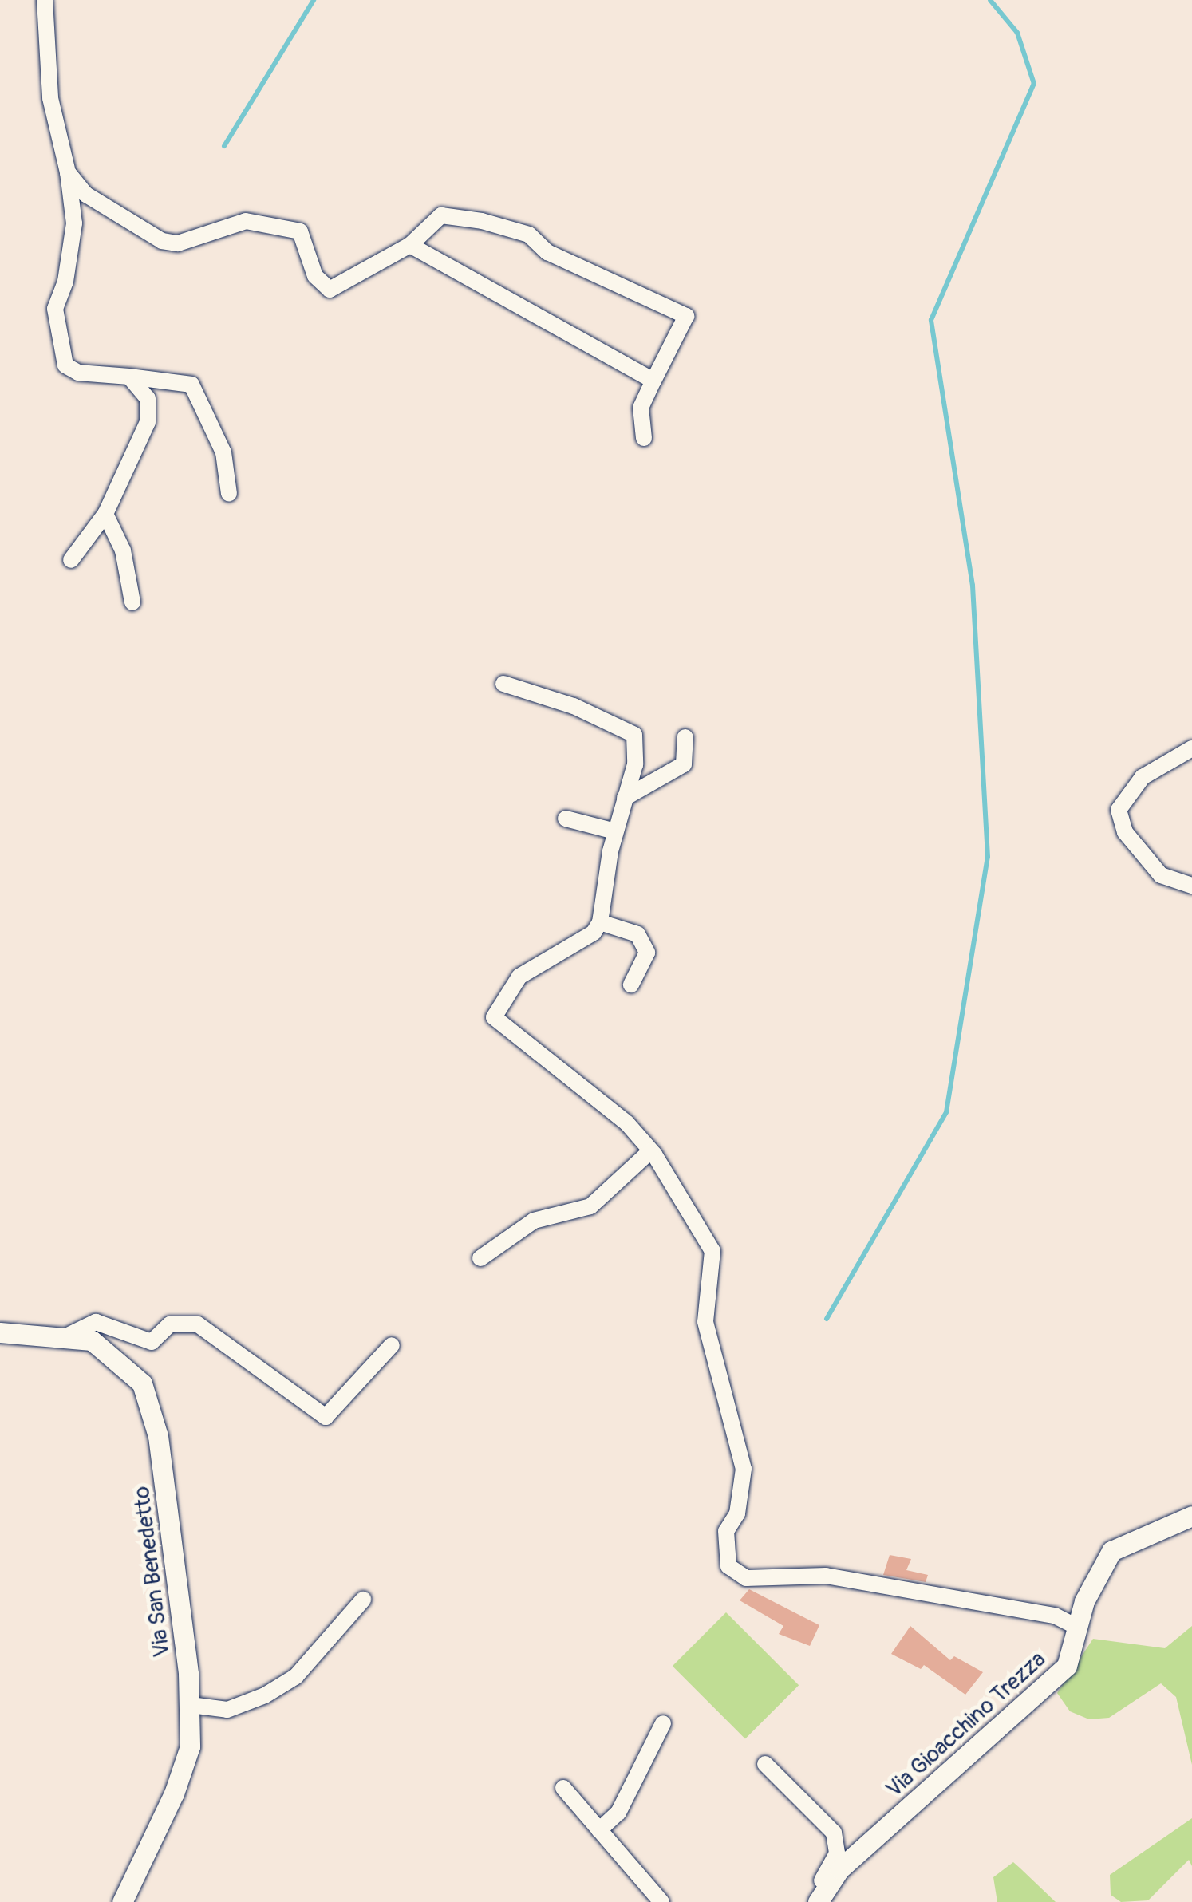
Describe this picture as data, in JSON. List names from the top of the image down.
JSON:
{
  "streets": {
    "street": ["Via San Benedetto", "Via Gioacchino Trezza"]
  }
}
